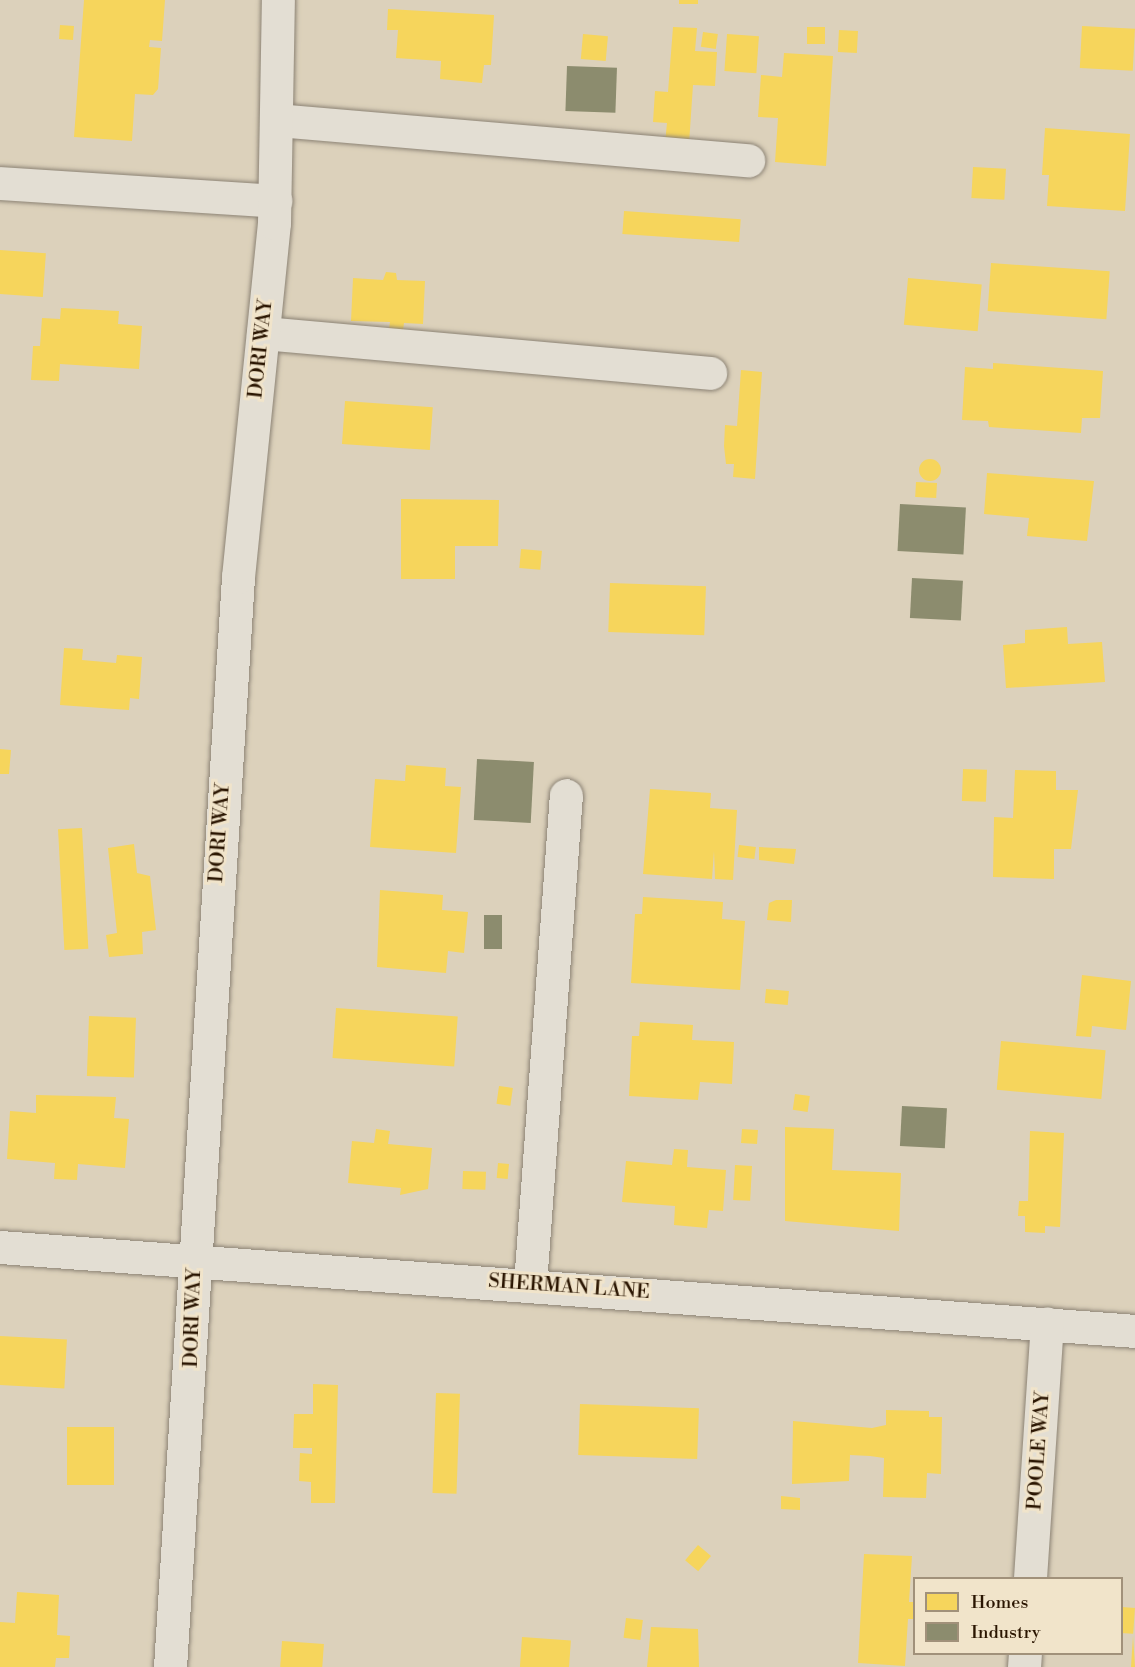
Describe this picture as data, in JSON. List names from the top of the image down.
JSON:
{
  "streets": {
    "street": ["DORI WAY", "SHERMAN LANE", "POOLE WAY"]
  },
  "crossings": [
    ["DORI WAY", "SHERMAN LANE"],
    ["SHERMAN LANE", "POOLE WAY"]
  ],
  "legend": ["Homes", "Industry"]
}
